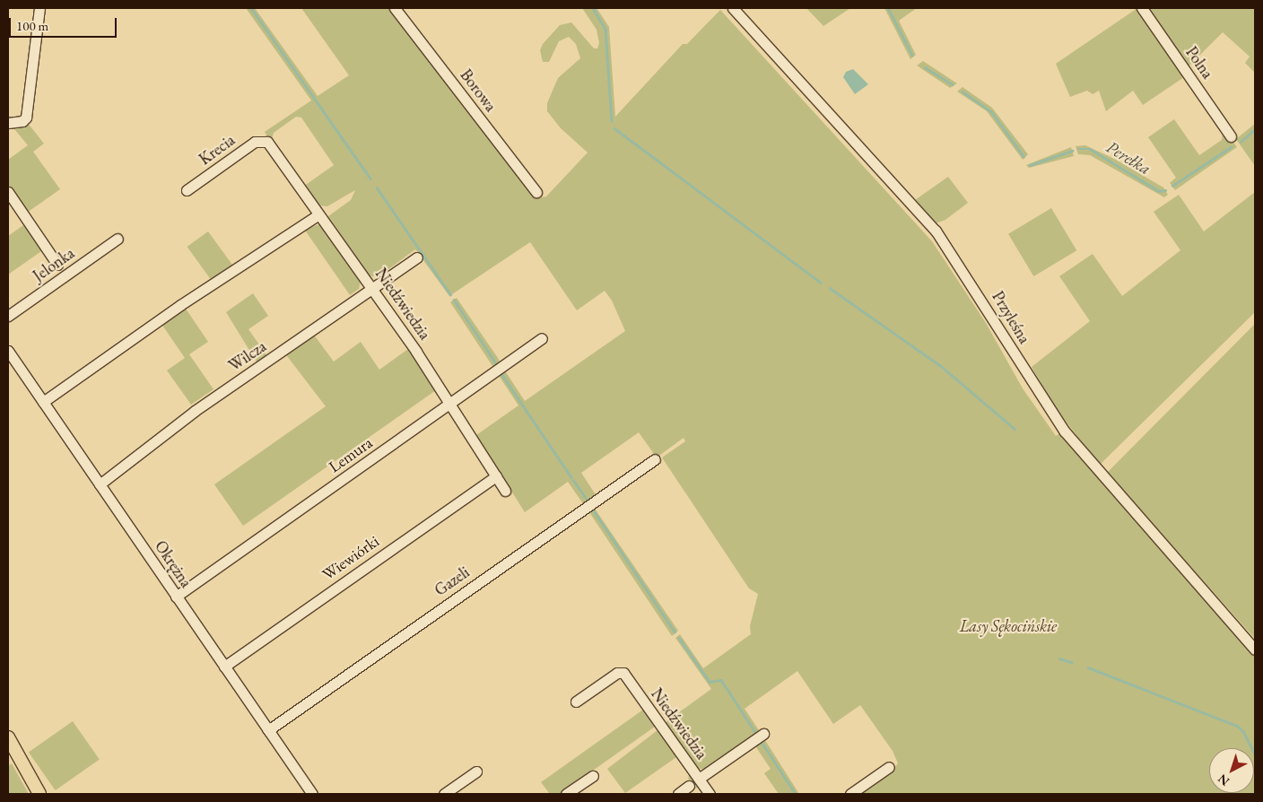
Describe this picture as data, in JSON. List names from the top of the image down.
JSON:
{
  "streets": {
    "street": [
      "Polna",
      "Borowa",
      "Krecia",
      "Jelonka",
      "Niedźwiedzia",
      "Przyleśna",
      "Wilcza",
      "Lemura",
      "Wiewiórki",
      "Okrężna",
      "Gazeli"
    ]
  },
  "crossings": [
    ["Krecia", "Niedźwiedzia"],
    ["Niedźwiedzia", "Wilcza"],
    ["Niedźwiedzia", "Lemura"],
    ["Niedźwiedzia", "Wiewiórki"],
    ["Wilcza", "Okrężna"],
    ["Lemura", "Okrężna"],
    ["Wiewiórki", "Okrężna"],
    ["Okrężna", "Gazeli"]
  ],
  "water": ["Perełka"],
  "parks": ["Lasy Sękocińskie"],
  "scale_bar": "100 m",
  "north": "bottom left"
}
